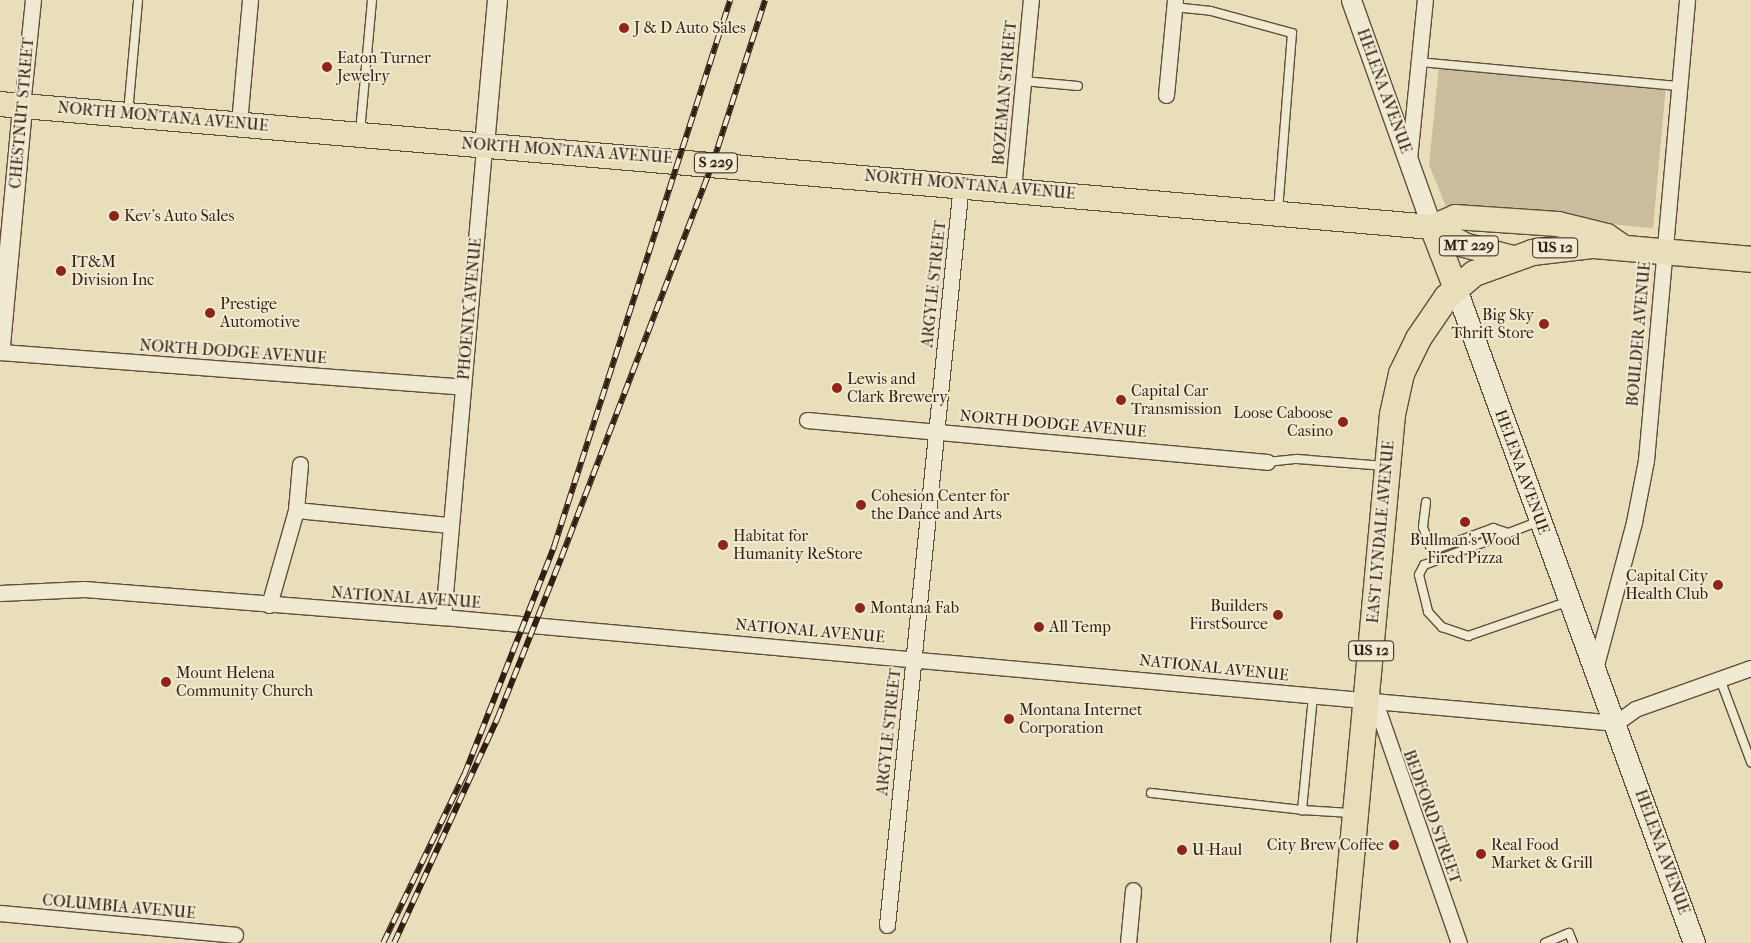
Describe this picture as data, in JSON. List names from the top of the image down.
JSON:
{
  "streets": {
    "highway": ["NORTH MONTANA AVENUE", "US 12", "EAST LYNDALE AVENUE"],
    "main road": ["HELENA AVENUE", "S 229", "MT 229"],
    "street": [
      "BOZEMAN STREET",
      "CHESTNUT STREET",
      "ARGYLE STREET",
      "PHOENIX AVENUE",
      "BOULDER AVENUE",
      "NORTH DODGE AVENUE",
      "NATIONAL AVENUE",
      "BEDFORD STREET",
      "COLUMBIA AVENUE"
    ]
  },
  "crossings": [
    ["HELENA AVENUE", "NORTH MONTANA AVENUE"],
    ["HELENA AVENUE", "BOULDER AVENUE"],
    ["HELENA AVENUE", "EAST LYNDALE AVENUE"],
    ["HELENA AVENUE", "NATIONAL AVENUE"],
    ["BOZEMAN STREET", "NORTH MONTANA AVENUE"],
    ["CHESTNUT STREET", "NORTH MONTANA AVENUE"],
    ["NORTH MONTANA AVENUE", "ARGYLE STREET"],
    ["NORTH MONTANA AVENUE", "PHOENIX AVENUE"],
    ["NORTH MONTANA AVENUE", "BOULDER AVENUE"],
    ["NORTH MONTANA AVENUE", "EAST LYNDALE AVENUE"],
    ["ARGYLE STREET", "NORTH DODGE AVENUE"],
    ["ARGYLE STREET", "NATIONAL AVENUE"],
    ["PHOENIX AVENUE", "NORTH DODGE AVENUE"],
    ["PHOENIX AVENUE", "NATIONAL AVENUE"],
    ["EAST LYNDALE AVENUE", "NATIONAL AVENUE"],
    ["EAST LYNDALE AVENUE", "BEDFORD STREET"],
    ["NATIONAL AVENUE", "BEDFORD STREET"]
  ],
  "places": [
    "J & D Auto Sales",
    "Eaton Turner Jewelry",
    "Kev's Auto Sales",
    "IT&M Division Inc",
    "Prestige Automotive",
    "Big Sky Thrift Store",
    "Lewis and Clark Brewery",
    "Capital Car Transmission",
    "Loose Caboose Casino",
    "Cohesion Center for the Dance and Arts",
    "Bullman's Wood Fired Pizza",
    "Habitat for Humanity ReStore",
    "Capital City Health Club",
    "Montana Fab",
    "Builders FirstSource",
    "All Temp",
    "Mount Helena Community Church",
    "Montana Internet Corporation",
    "City Brew Coffee",
    "U-Haul",
    "Real Food Market & Grill"
  ]
}
